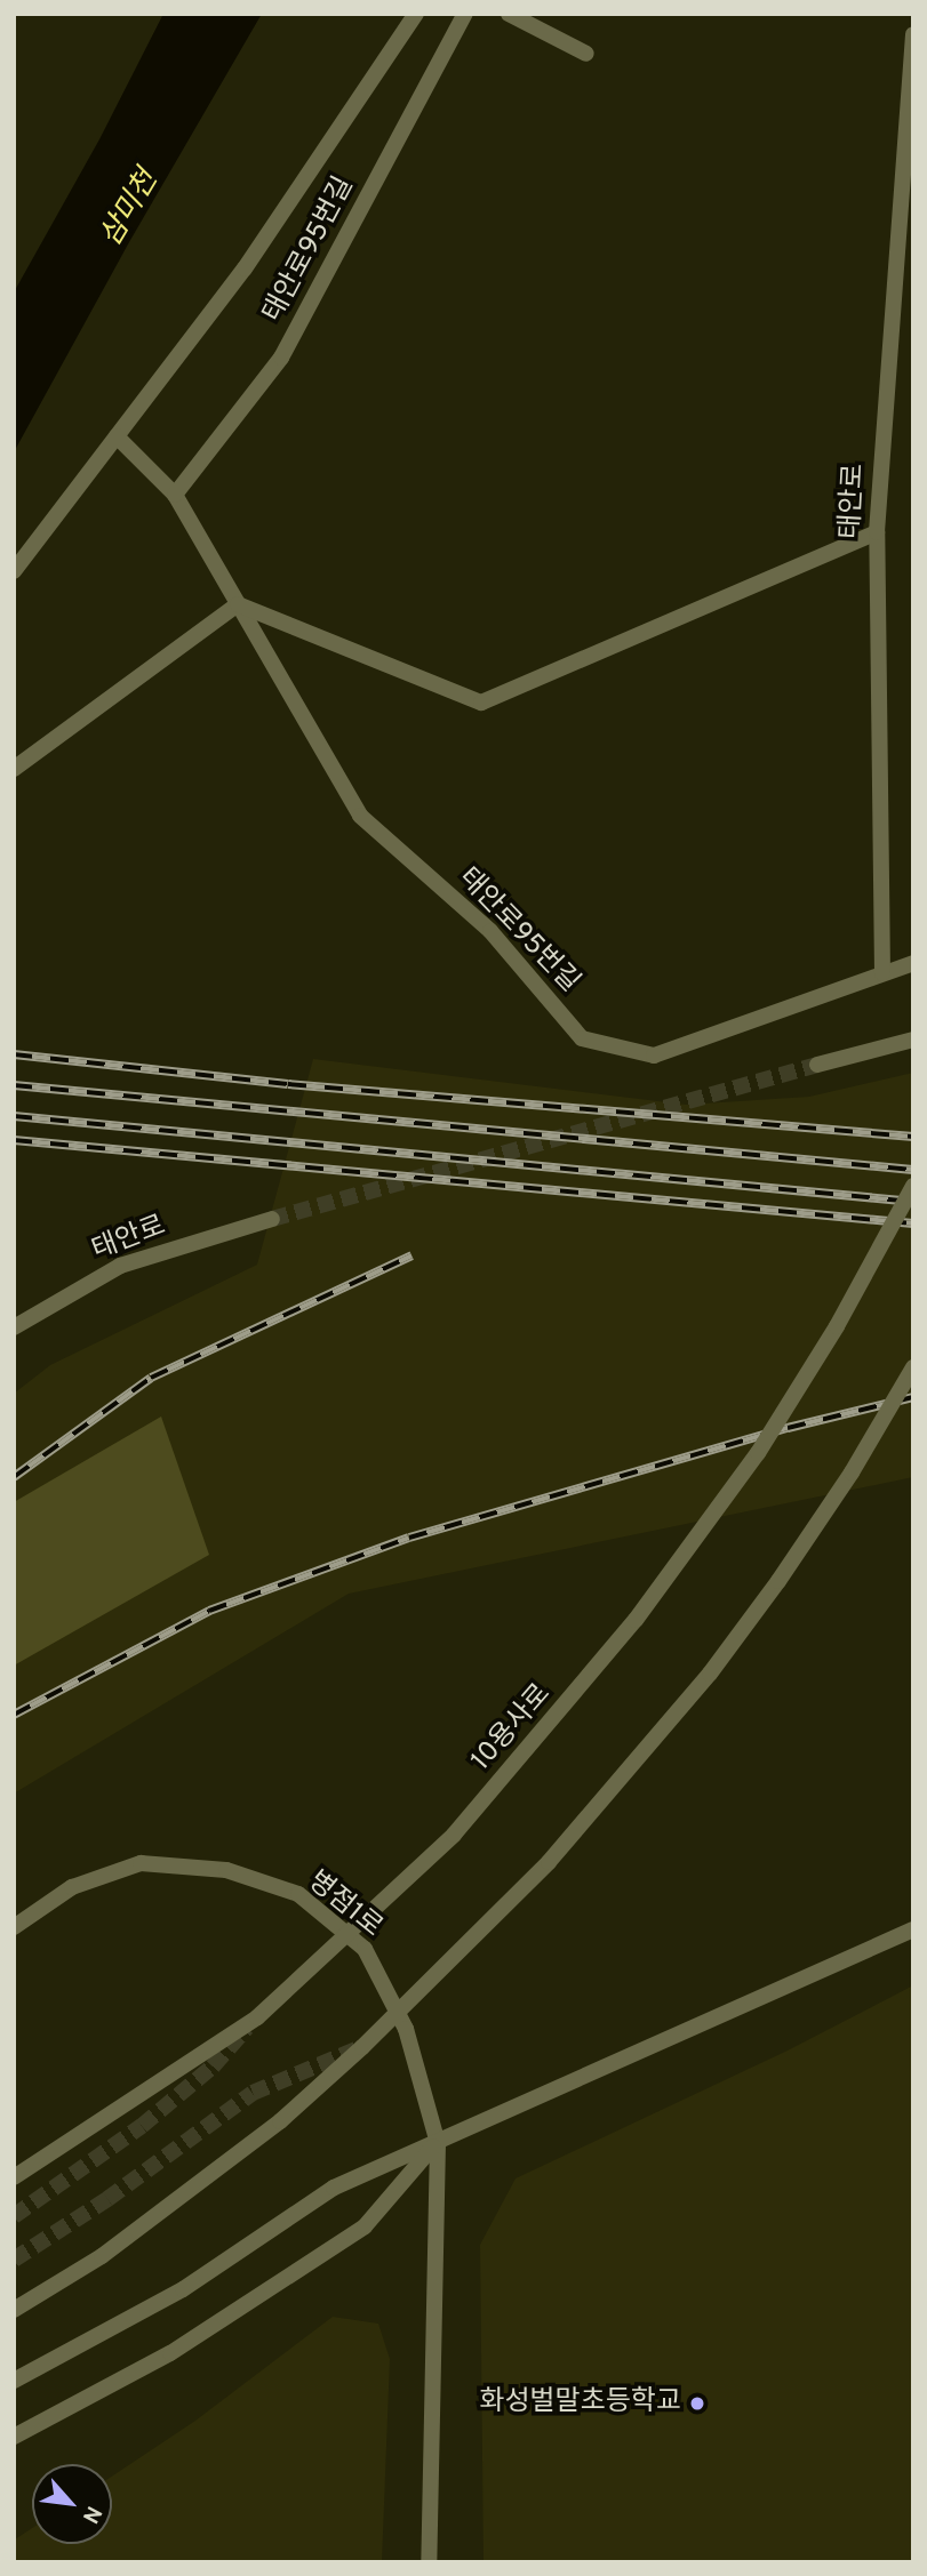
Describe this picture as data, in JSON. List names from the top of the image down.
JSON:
{
  "streets": {
    "street": [
      "태안로95번길",
      "태안로",
      "10용사로",
      "병점1로"
    ]
  },
  "crossings": [
    ["태안로95번길", "태안로"]
  ],
  "water": ["삼미천"],
  "places": ["화성벌말초등학교"],
  "north": "bottom right"
}
